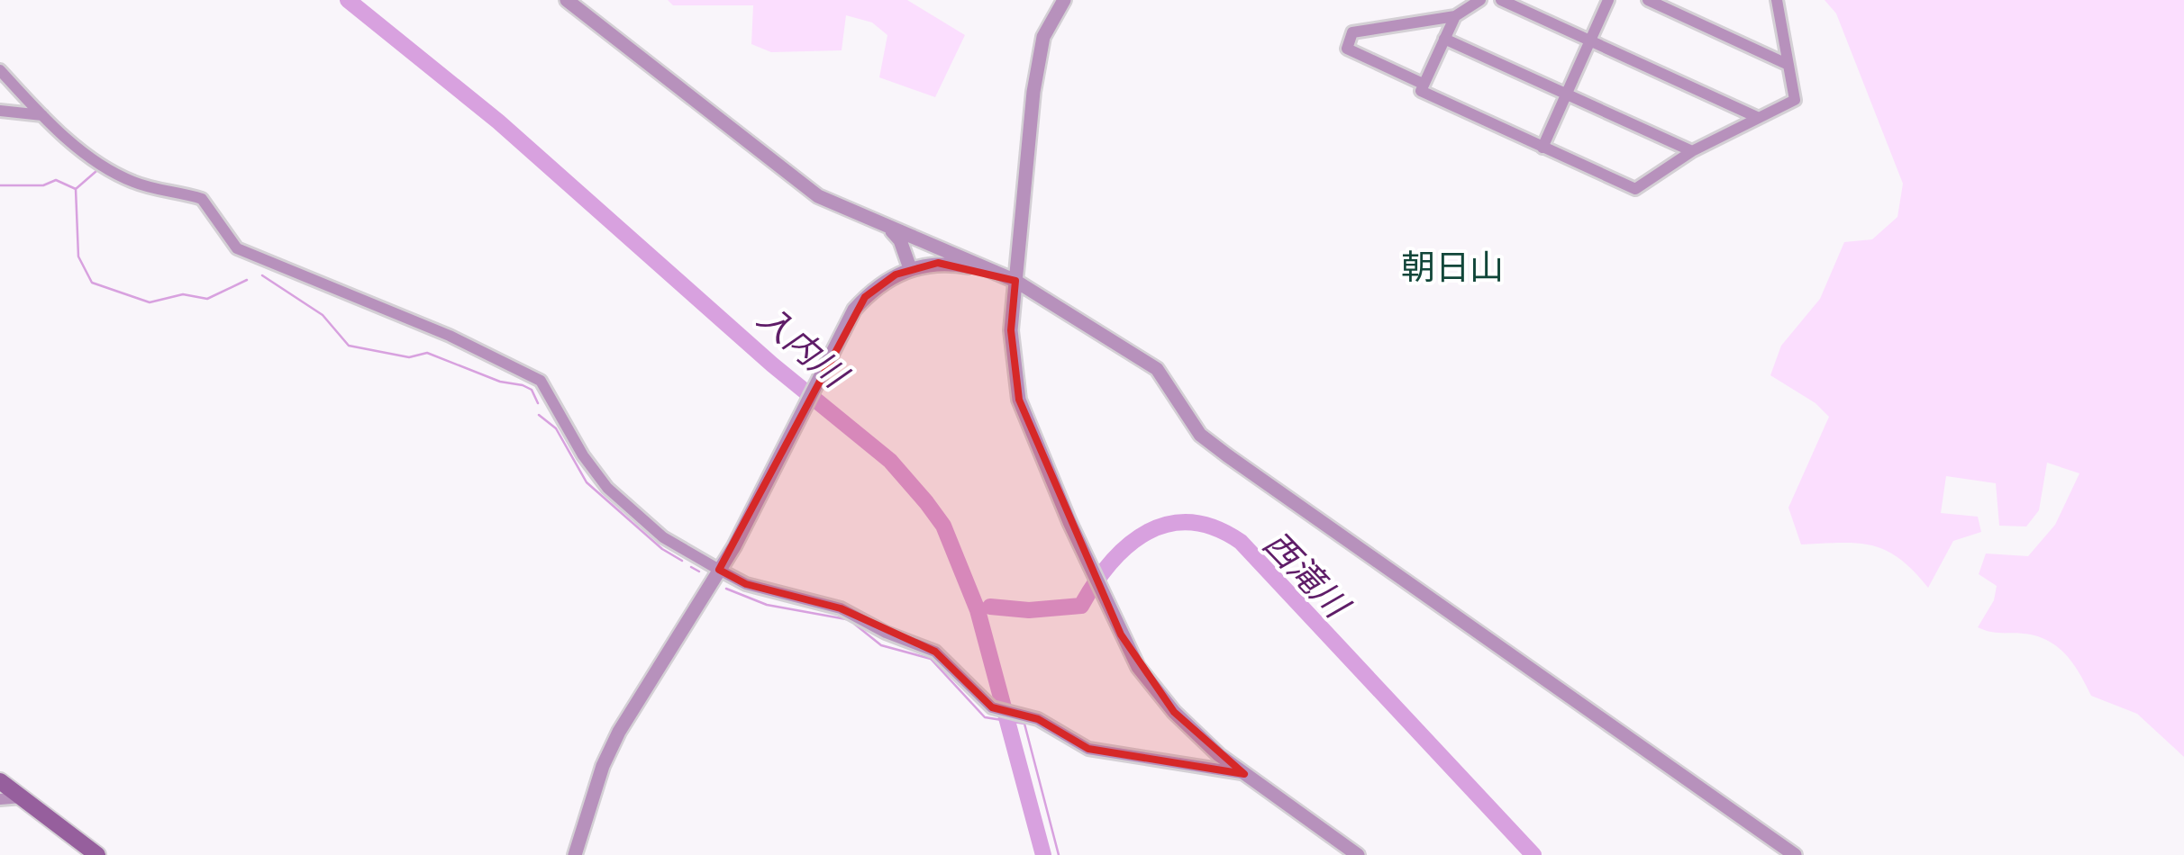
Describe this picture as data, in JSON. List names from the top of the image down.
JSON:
{
  "districts": ["朝日山"],
  "water": ["入内川", "西滝川"]
}
